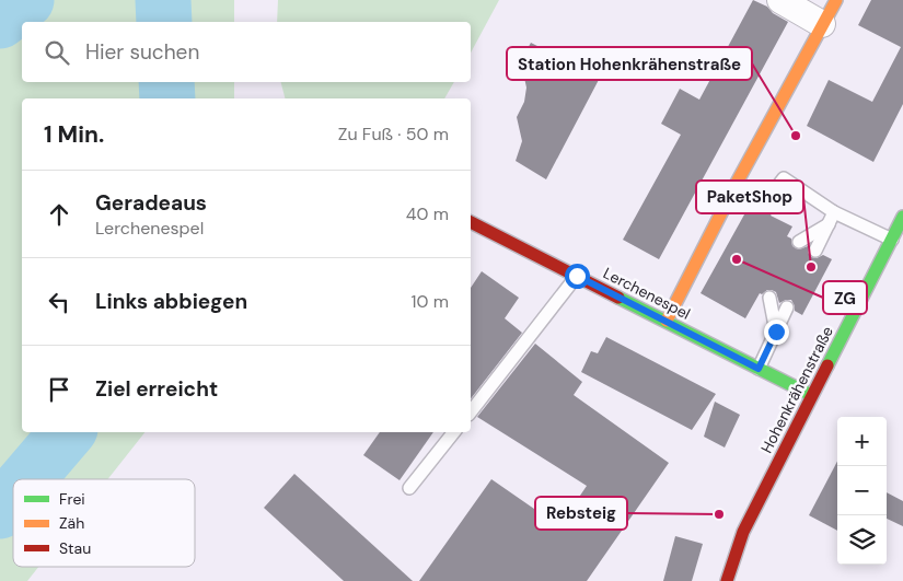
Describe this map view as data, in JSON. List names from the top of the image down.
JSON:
{
  "streets": {
    "street": ["Lerchenespel", "Hohenkrähenstraße"]
  },
  "crossings": [
    ["Lerchenespel", "Hohenkrähenstraße"]
  ],
  "places": [
    "Station Hohenkrähenstraße",
    "ZG",
    "PaketShop",
    "Rebsteig"
  ],
  "legend": ["Frei", "Zäh", "Stau"],
  "page": {
    "search": "Hier suchen",
    "heading": ["1 Min.", "Zu Fuß · 50 m"],
    "list": [
      ["Geradeaus", "Lerchenespel", "40 m"],
      ["Links abbiegen", "10 m"],
      "Ziel erreicht"
    ],
    "map_buttons": ["+", "−"]
  }
}
